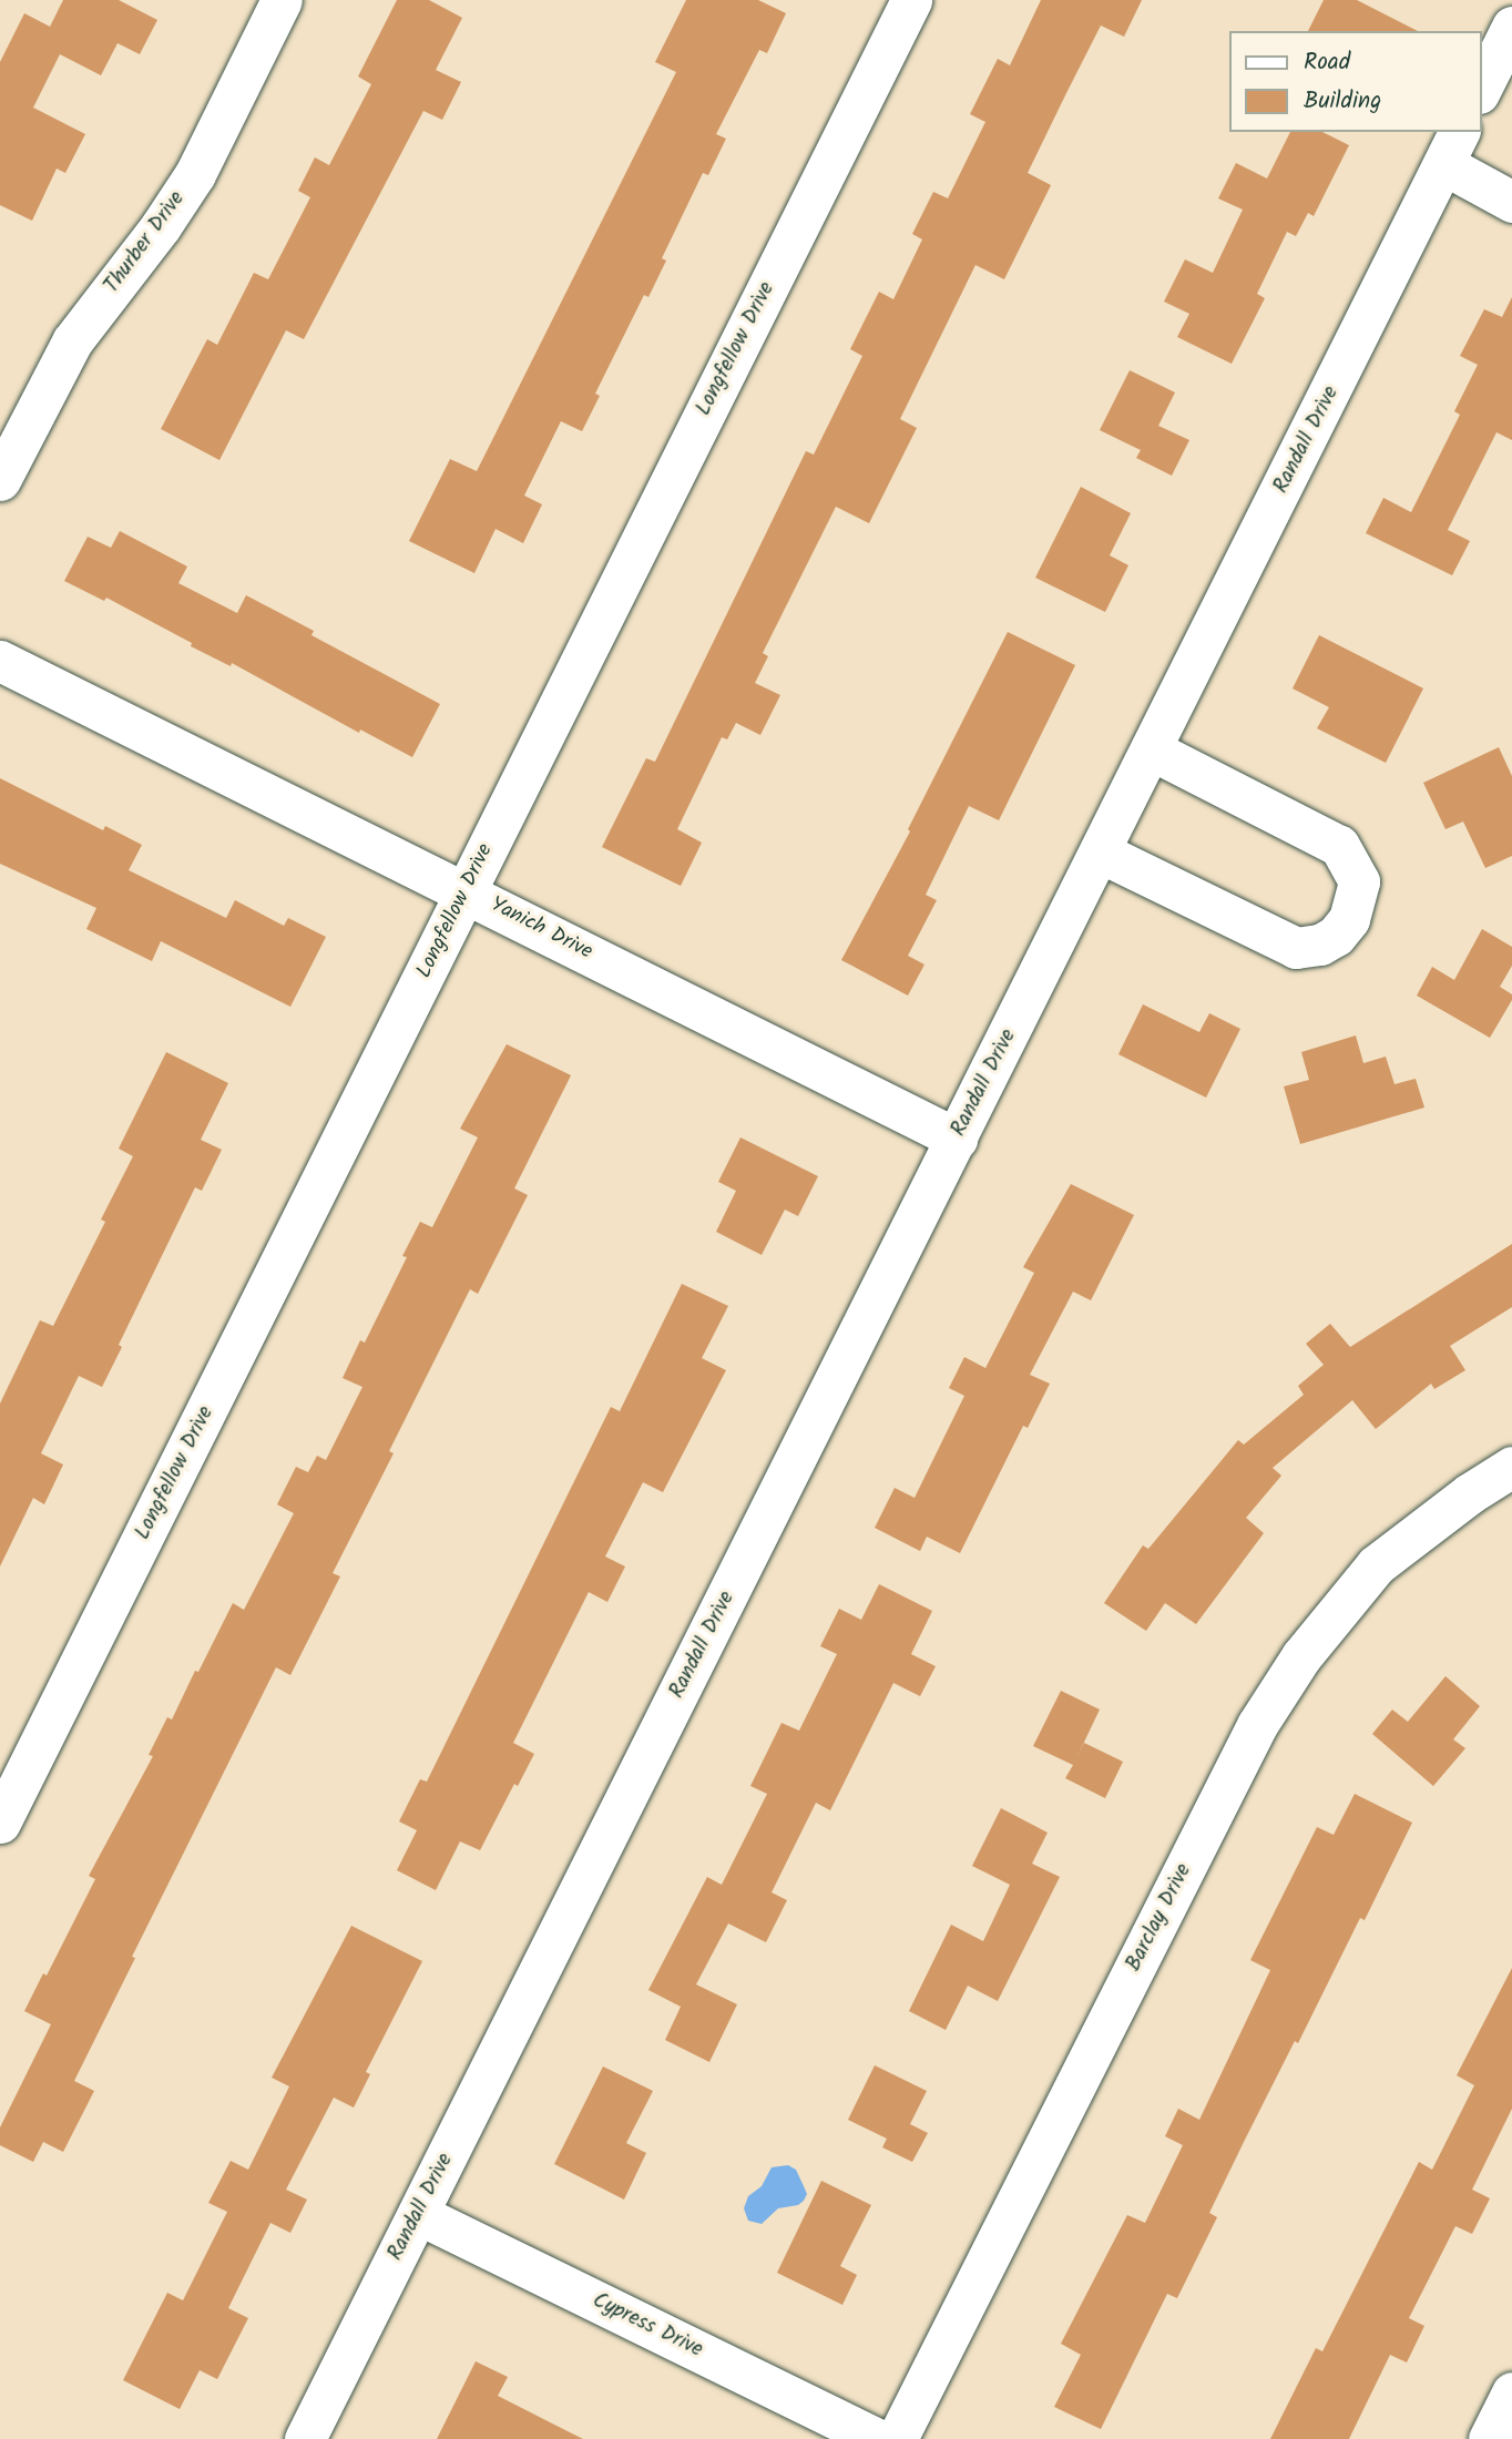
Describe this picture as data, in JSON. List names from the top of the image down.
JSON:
{
  "streets": {
    "street": [
      "Thurber Drive",
      "Longfellow Drive",
      "Randall Drive",
      "Yanich Drive",
      "Barclay Drive",
      "Cypress Drive"
    ]
  },
  "crossings": [
    ["Longfellow Drive", "Yanich Drive"],
    ["Randall Drive", "Yanich Drive"],
    ["Randall Drive", "Cypress Drive"]
  ],
  "legend": ["Road", "Building"]
}
